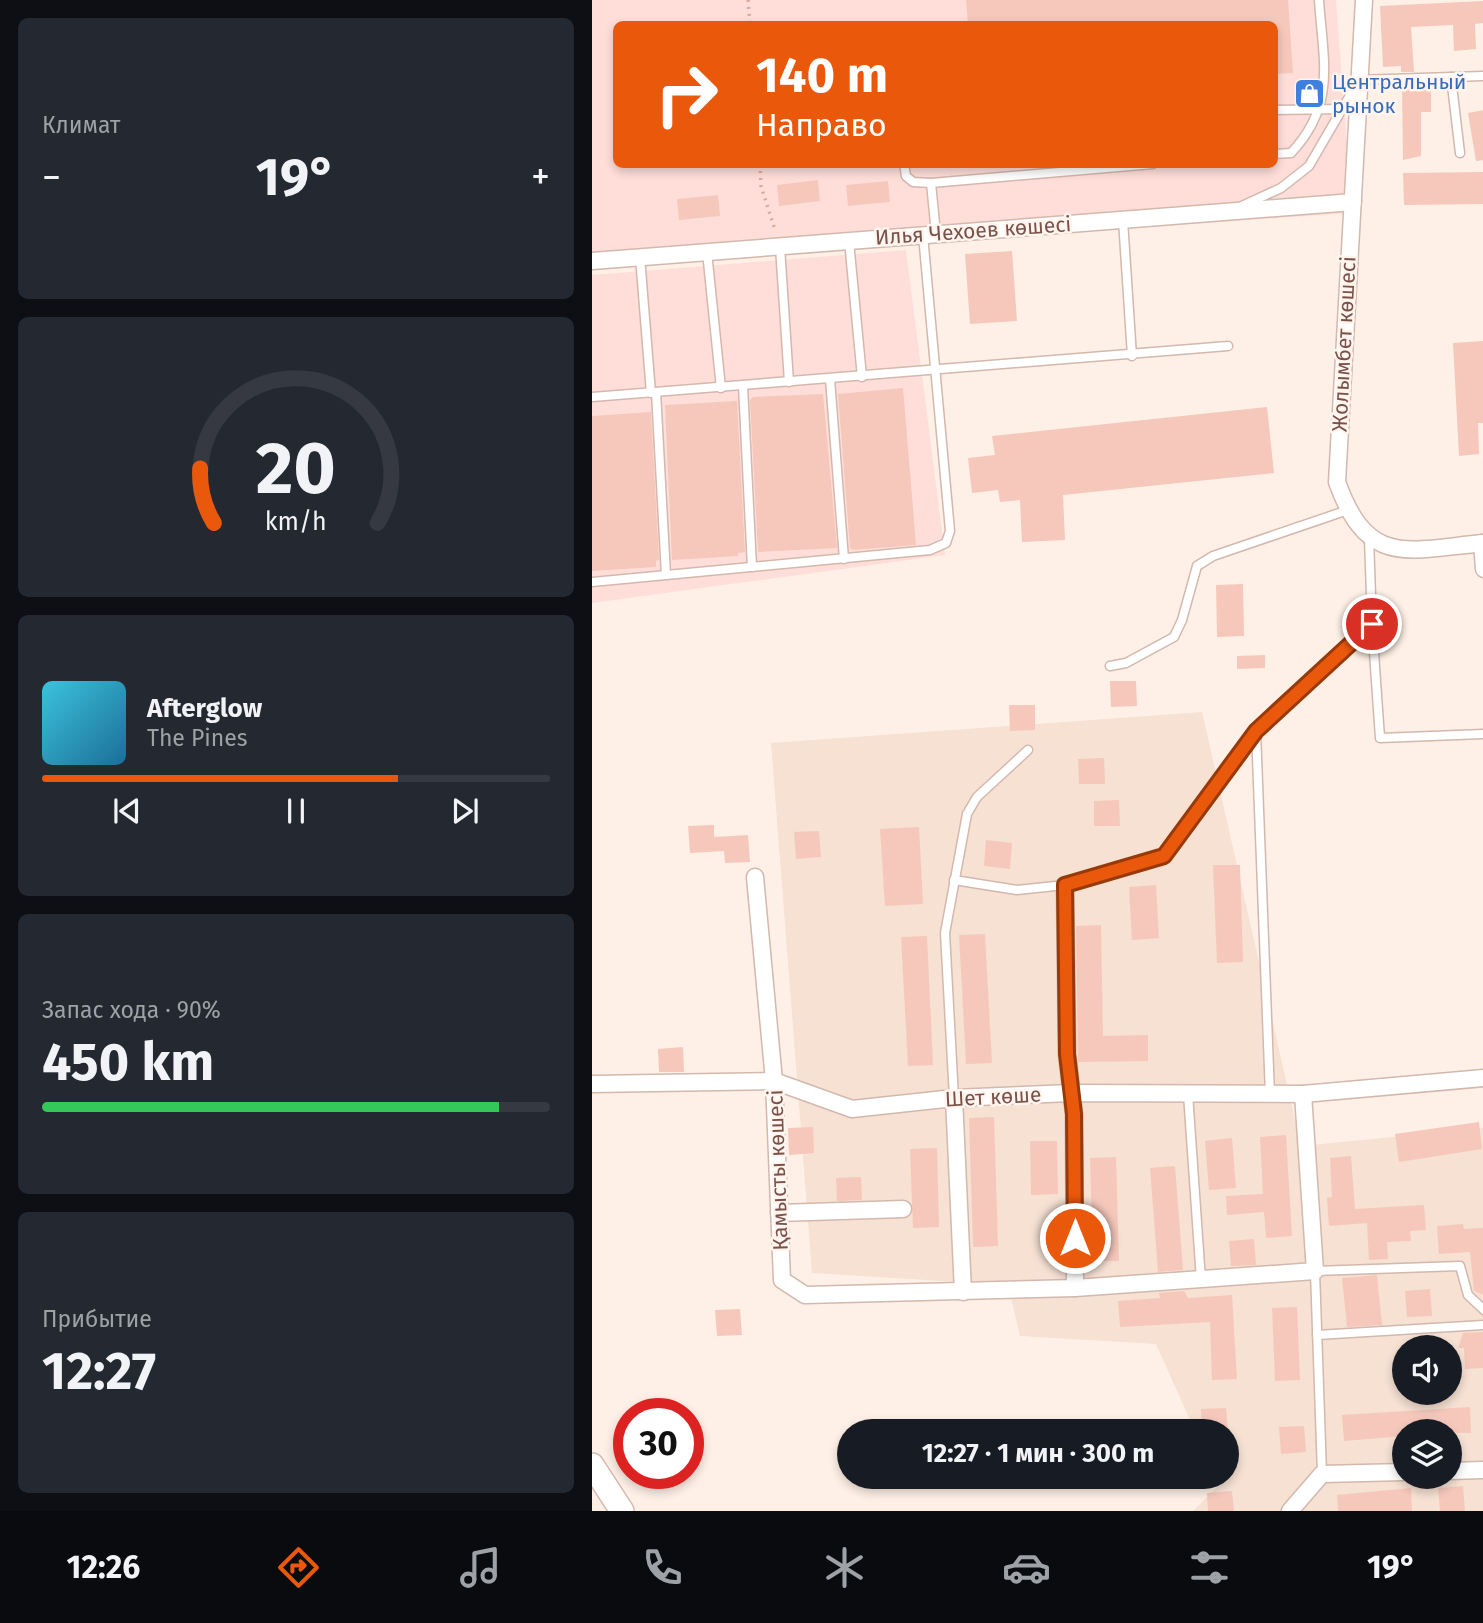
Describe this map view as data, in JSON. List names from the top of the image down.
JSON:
{
  "streets": {
    "street": [
      "Илья Чехоев көшесі",
      "Жолымбет көшесі",
      "Шет көше",
      "Қамысты көшесі"
    ]
  },
  "crossings": [
    ["Илья Чехоев көшесі", "Жолымбет көшесі"],
    ["Шет көше", "Қамысты көшесі"]
  ],
  "places": {
    "shop": ["Центральный рынок"]
  },
  "page": {
    "tile": [
      "Климат",
      ["Запас хода · 90%", "450 km"],
      ["Прибытие", "12:27"]
    ],
    "turn": ["140 m", "Направо"],
    "heat": ["−", "19°", "+"],
    "song": ["Afterglow", "The Pines"],
    "limit": "30",
    "trip": "12:27 · 1 мин · 300 m",
    "tabs": ["12:26", "19°"],
    "gauge": ["20", "km/h"]
  }
}
